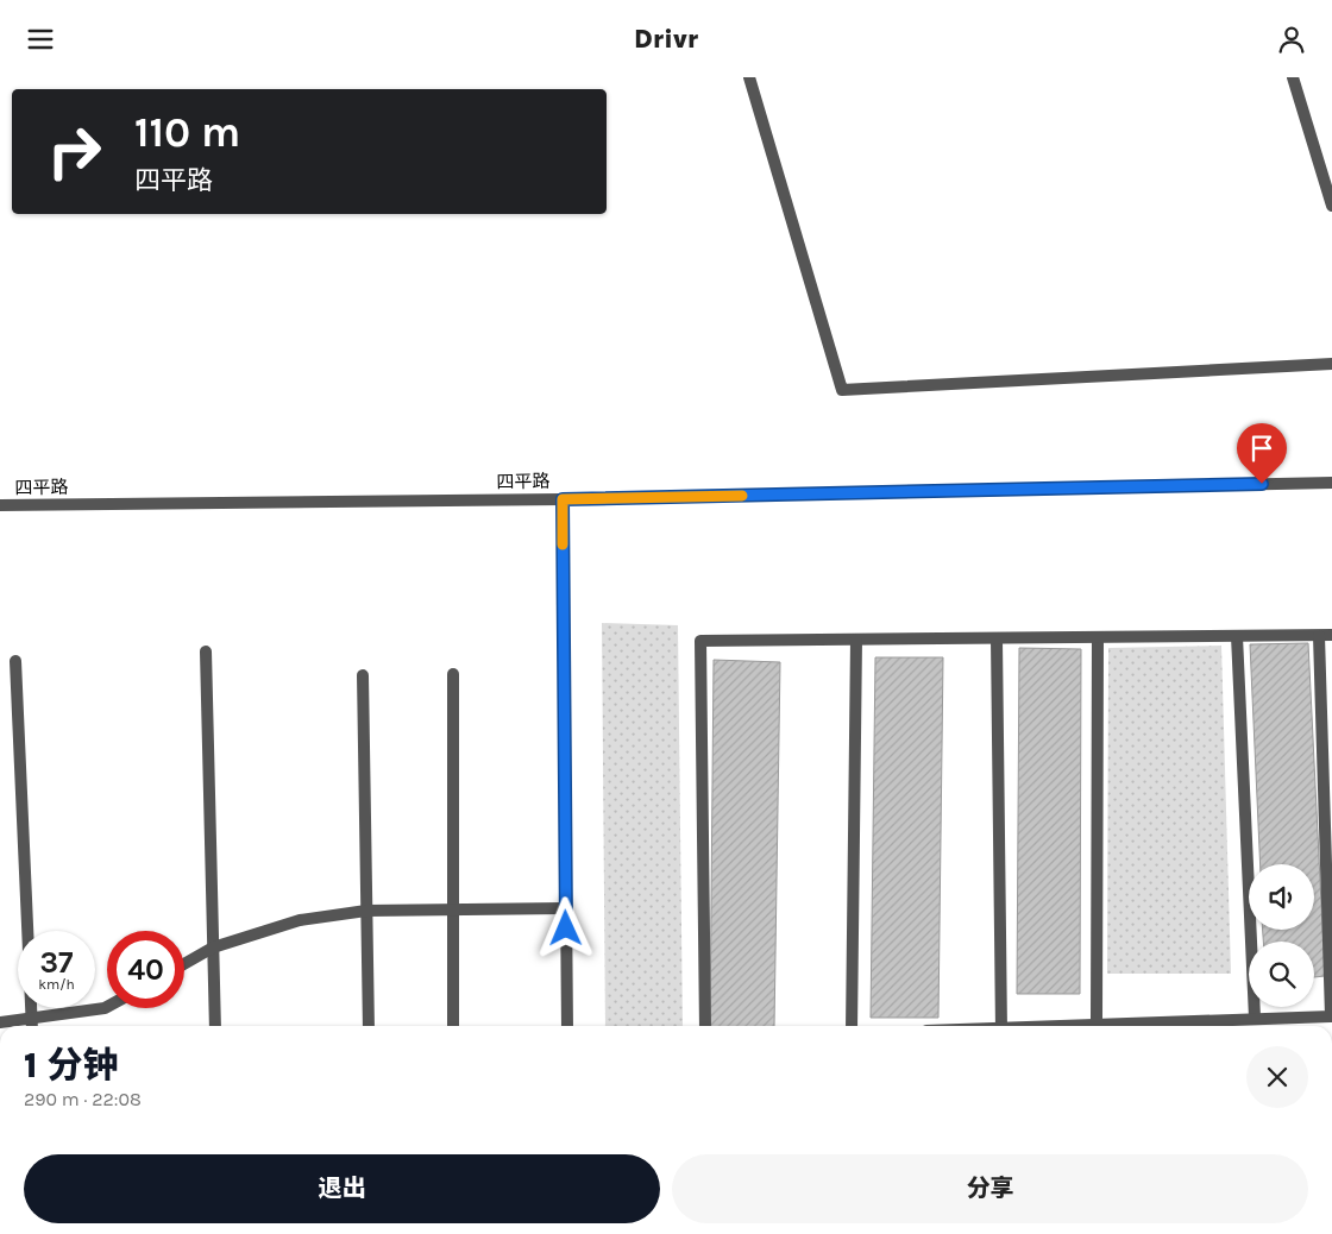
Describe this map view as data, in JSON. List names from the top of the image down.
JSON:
{
  "streets": {
    "street": ["四平路"]
  },
  "page": {
    "header": "Drivr",
    "turn": ["110 m", "四平路"],
    "speed": "37 km/h",
    "limit": "40",
    "heading": ["1 分钟", "290 m · 22:08"],
    "buttons": ["退出", "分享"]
  }
}
